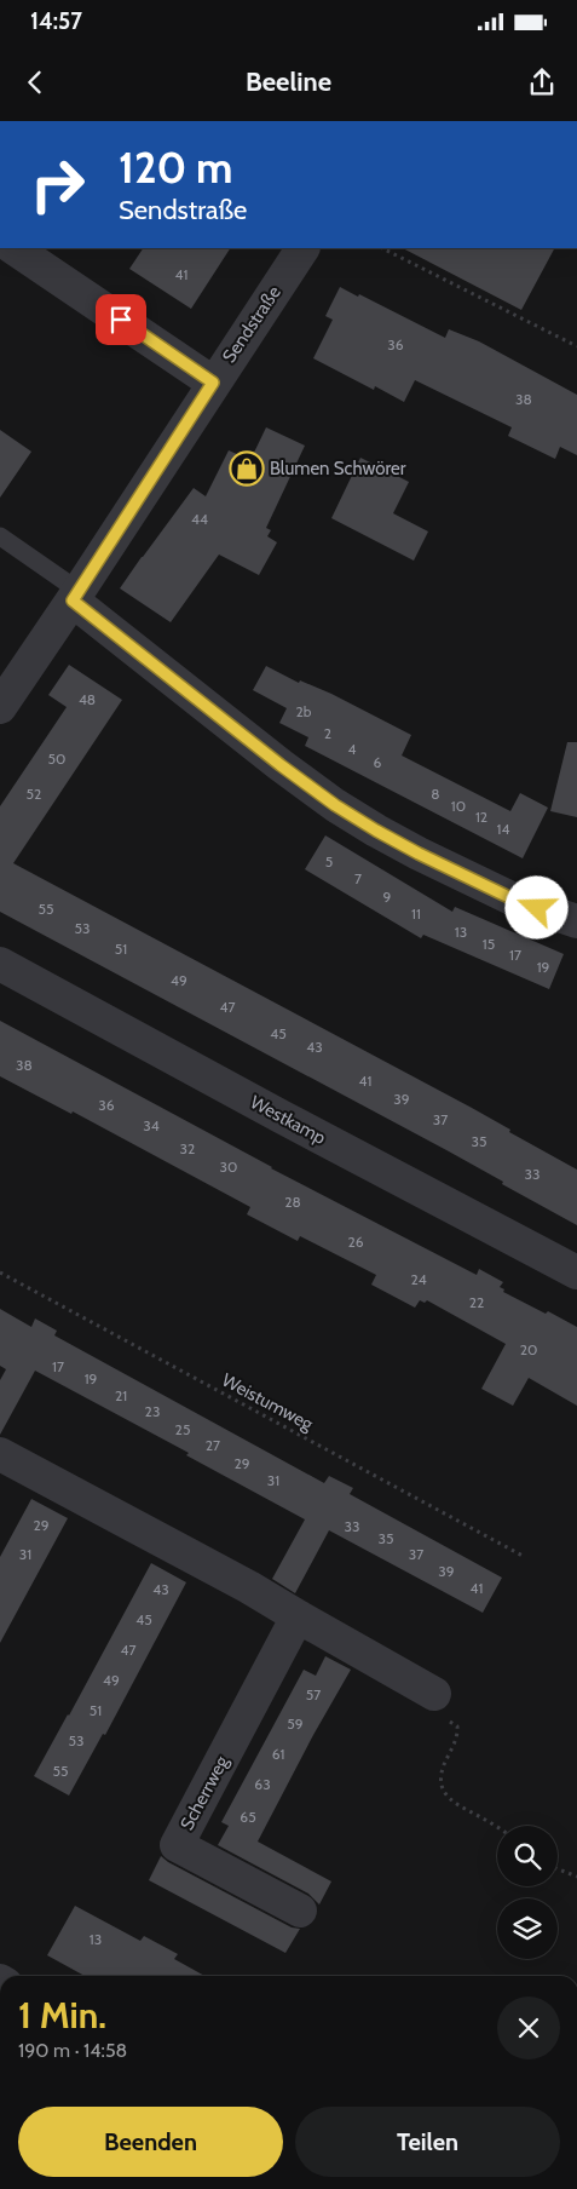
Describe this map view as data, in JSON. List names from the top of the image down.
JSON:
{
  "streets": {
    "street": ["Sendstraße", "Westkamp", "Scherrweg"],
    "path": ["Weistumweg"]
  },
  "places": {
    "shop": ["Blumen Schwörer"]
  },
  "house_numbers": [
    "41",
    "36",
    "38",
    "44",
    "48",
    "2b",
    "2",
    "4",
    "50",
    "6",
    "52",
    "8",
    "10",
    "12",
    "14",
    "5",
    "7",
    "9",
    "55",
    "11",
    "53",
    "13",
    "15",
    "51",
    "17",
    "19",
    "49",
    "47",
    "45",
    "43",
    "38",
    "41",
    "39",
    "36",
    "37",
    "34",
    "35",
    "32",
    "30",
    "33",
    "28",
    "26",
    "24",
    "22",
    "20",
    "17",
    "19",
    "21",
    "23",
    "25",
    "27",
    "29",
    "31",
    "29",
    "33",
    "35",
    "31",
    "37",
    "39",
    "41",
    "43",
    "45",
    "47",
    "49",
    "57",
    "51",
    "59",
    "53",
    "61",
    "55",
    "63",
    "65",
    "13"
  ],
  "page": {
    "status": "14:57",
    "header": "Beeline",
    "turn": ["120 m", "Sendstraße"],
    "heading": ["1 Min.", "190 m · 14:58"],
    "buttons": ["Beenden", "Teilen"]
  }
}
